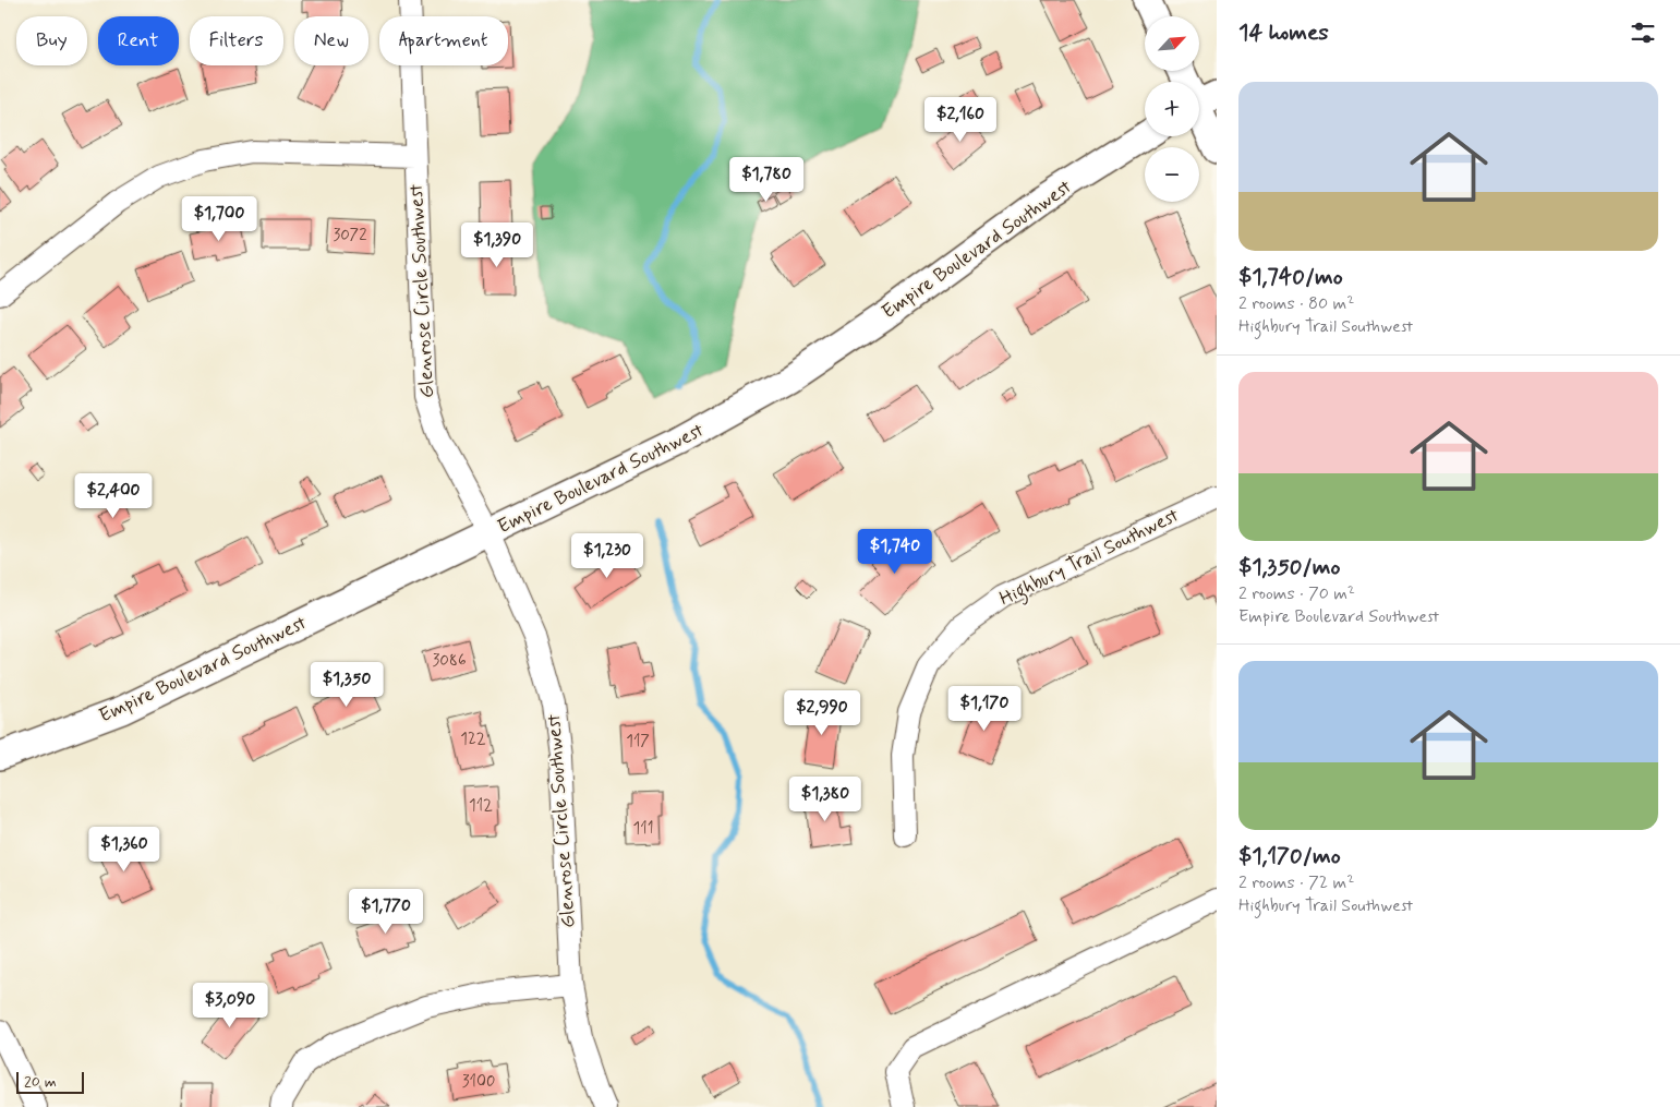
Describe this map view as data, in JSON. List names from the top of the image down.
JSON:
{
  "streets": {
    "street": ["Empire Boulevard Southwest", "Glenrose Circle Southwest", "Highbury Trail Southwest"]
  },
  "crossings": [
    ["Empire Boulevard Southwest", "Glenrose Circle Southwest"]
  ],
  "house_numbers": [
    "3072",
    "3086",
    "122",
    "117",
    "112",
    "111",
    "3100"
  ],
  "scale_bar": "20 m",
  "north": "top right",
  "page": {
    "heading": "14 homes",
    "map_buttons": ["+", "−"],
    "chip": [
      "Buy",
      "Rent",
      "Filters",
      "New",
      "Apartment"
    ],
    "list": [
      {
        "name": "$1,740/mo",
        "note": "2 rooms · 80 m² · Highbury Trail Southwest"
      },
      {
        "name": "$1,350/mo",
        "note": "2 rooms · 70 m² · Empire Boulevard Southwest"
      },
      {
        "name": "$1,170/mo",
        "note": "2 rooms · 72 m² · Highbury Trail Southwest"
      }
    ],
    "price": [
      "$2,160",
      "$1,780",
      "$1,700",
      "$1,390",
      "$2,400",
      "$1,740",
      "$1,230",
      "$1,350",
      "$1,170",
      "$2,990",
      "$1,380",
      "$1,360",
      "$1,770",
      "$3,090"
    ],
    "scale": "20 m"
  }
}
